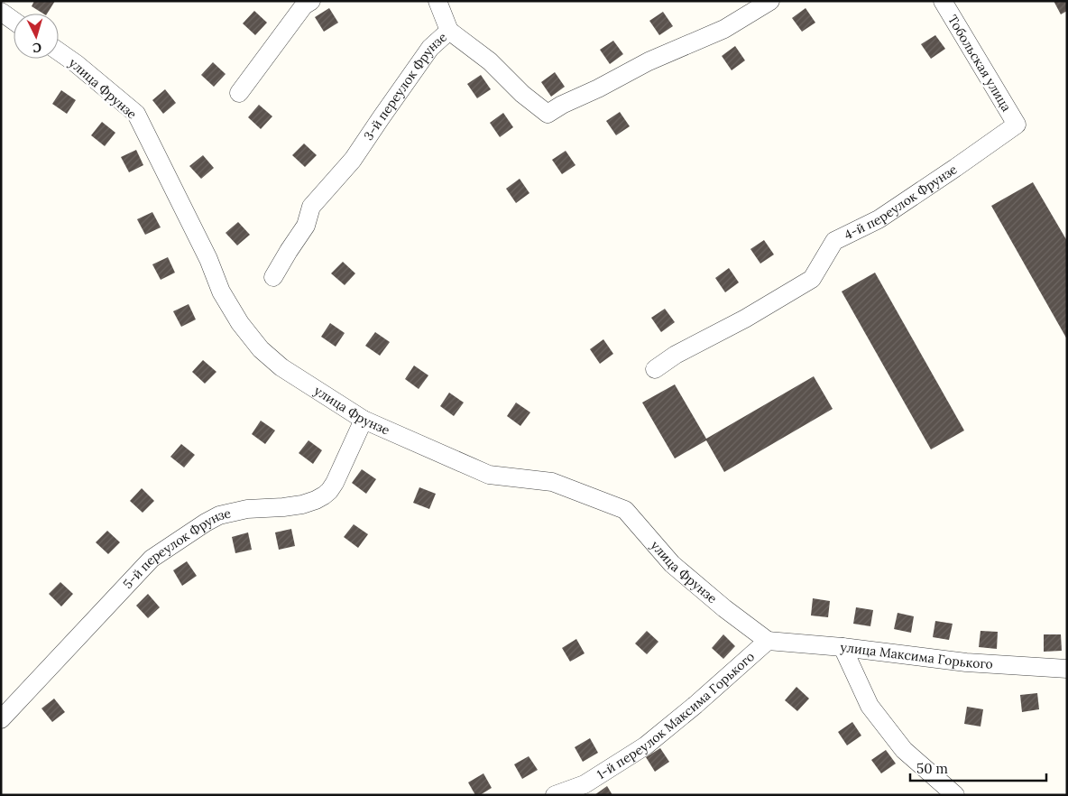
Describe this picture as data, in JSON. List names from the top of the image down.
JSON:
{
  "streets": {
    "street": [
      "Тобольская улица",
      "3-й переулок Фрунзе",
      "улица Фрунзе",
      "4-й переулок Фрунзе",
      "5-й переулок Фрунзе",
      "улица Максима Горького",
      "1-й переулок Максима Горького"
    ]
  },
  "crossings": [
    ["Тобольская улица", "4-й переулок Фрунзе"],
    ["улица Фрунзе", "5-й переулок Фрунзе"],
    ["улица Фрунзе", "улица Максима Горького"],
    ["улица Фрунзе", "1-й переулок Максима Горького"],
    ["улица Максима Горького", "1-й переулок Максима Горького"]
  ],
  "scale_bar": "50 m",
  "north": "bottom"
}
